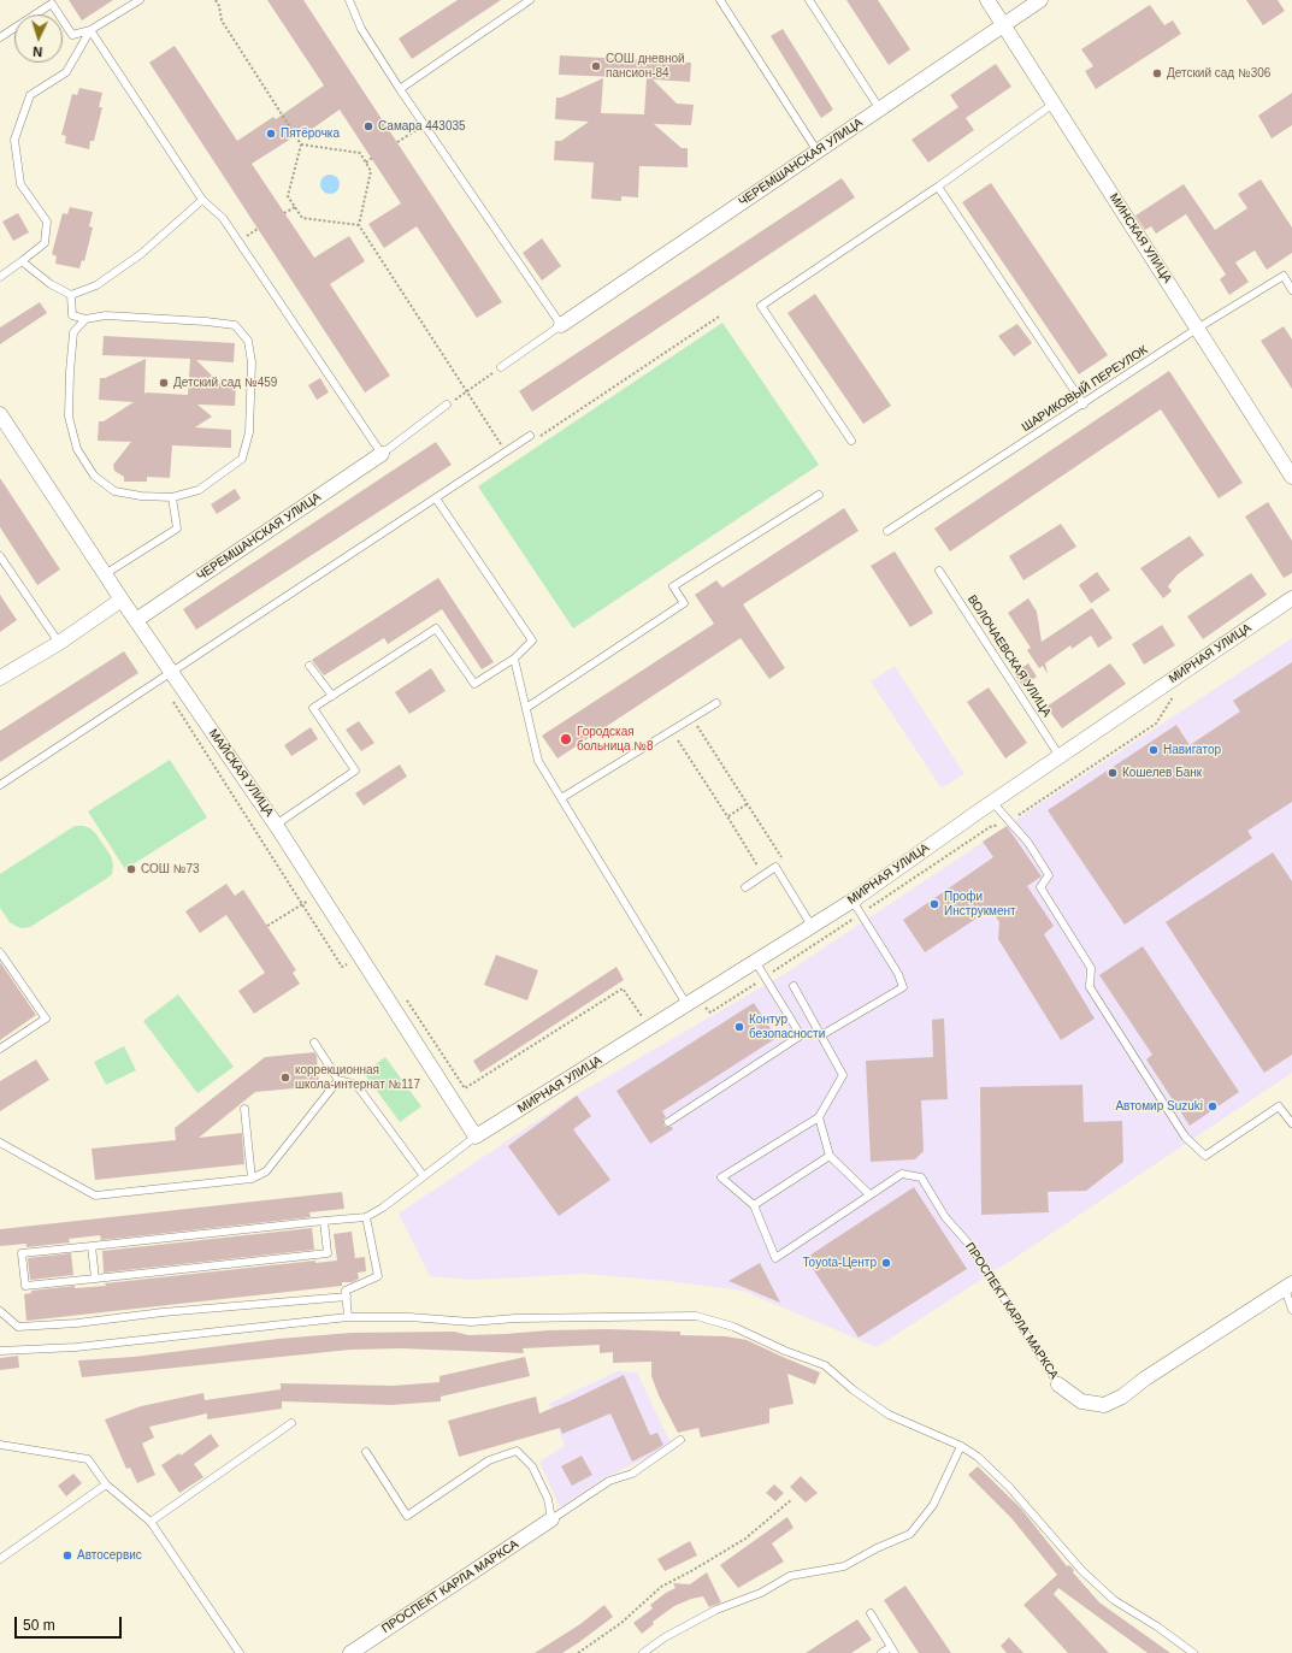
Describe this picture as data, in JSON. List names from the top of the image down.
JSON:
{
  "streets": {
    "street": [
      "ЧЕРЕМШАНСКАЯ УЛИЦА",
      "МИНСКАЯ УЛИЦА",
      "МИРНАЯ УЛИЦА",
      "МАЙСКАЯ УЛИЦА",
      "ПРОСПЕКТ КАРЛА МАРКСА"
    ],
    "lane": ["ШАРИКОВЫЙ ПЕРЕУЛОК", "ВОЛОЧАЕВСКАЯ УЛИЦА"]
  },
  "crossings": [
    ["ЧЕРЕМШАНСКАЯ УЛИЦА", "МИНСКАЯ УЛИЦА"],
    ["ЧЕРЕМШАНСКАЯ УЛИЦА", "МАЙСКАЯ УЛИЦА"],
    ["МИНСКАЯ УЛИЦА", "ШАРИКОВЫЙ ПЕРЕУЛОК"],
    ["МИРНАЯ УЛИЦА", "ВОЛОЧАЕВСКАЯ УЛИЦА"],
    ["МИРНАЯ УЛИЦА", "МАЙСКАЯ УЛИЦА"]
  ],
  "places": [
    "СОШ дневной пансион-84",
    "Детский сад №306",
    "Самара 443035",
    "Пятёрочка",
    "Детский сад №459",
    "Городская больница №8",
    "Навигатор",
    "Кошелев Банк",
    "СОШ №73",
    "Профи Инструкмент",
    "Контур безопасности",
    "коррекционная школа-интернат №117",
    "Автомир Suzuki",
    "Toyota-Центр",
    "Автосервис"
  ],
  "scale_bar": "50 m",
  "north": "bottom"
}
